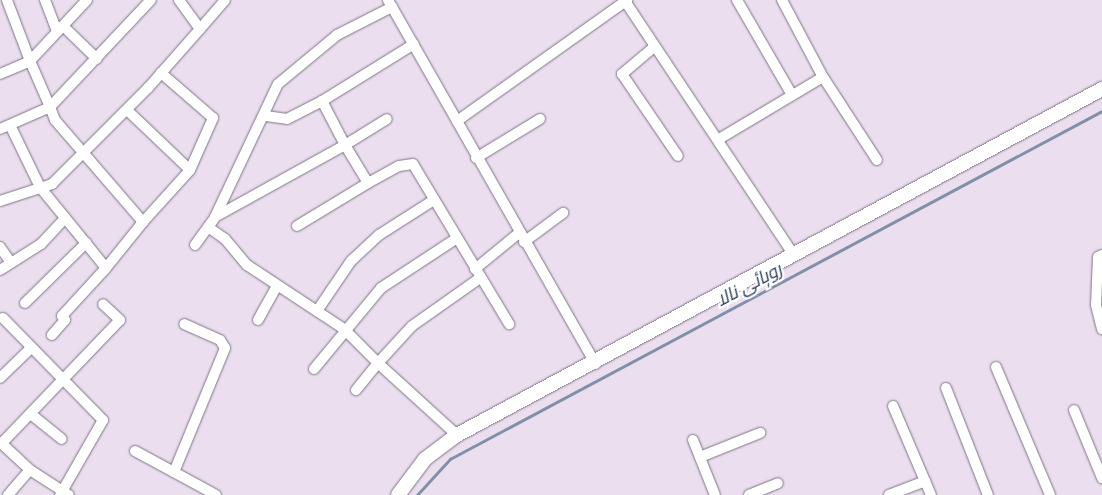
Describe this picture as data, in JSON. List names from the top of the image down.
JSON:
{
  "water": ["روہائی نالا"]
}
